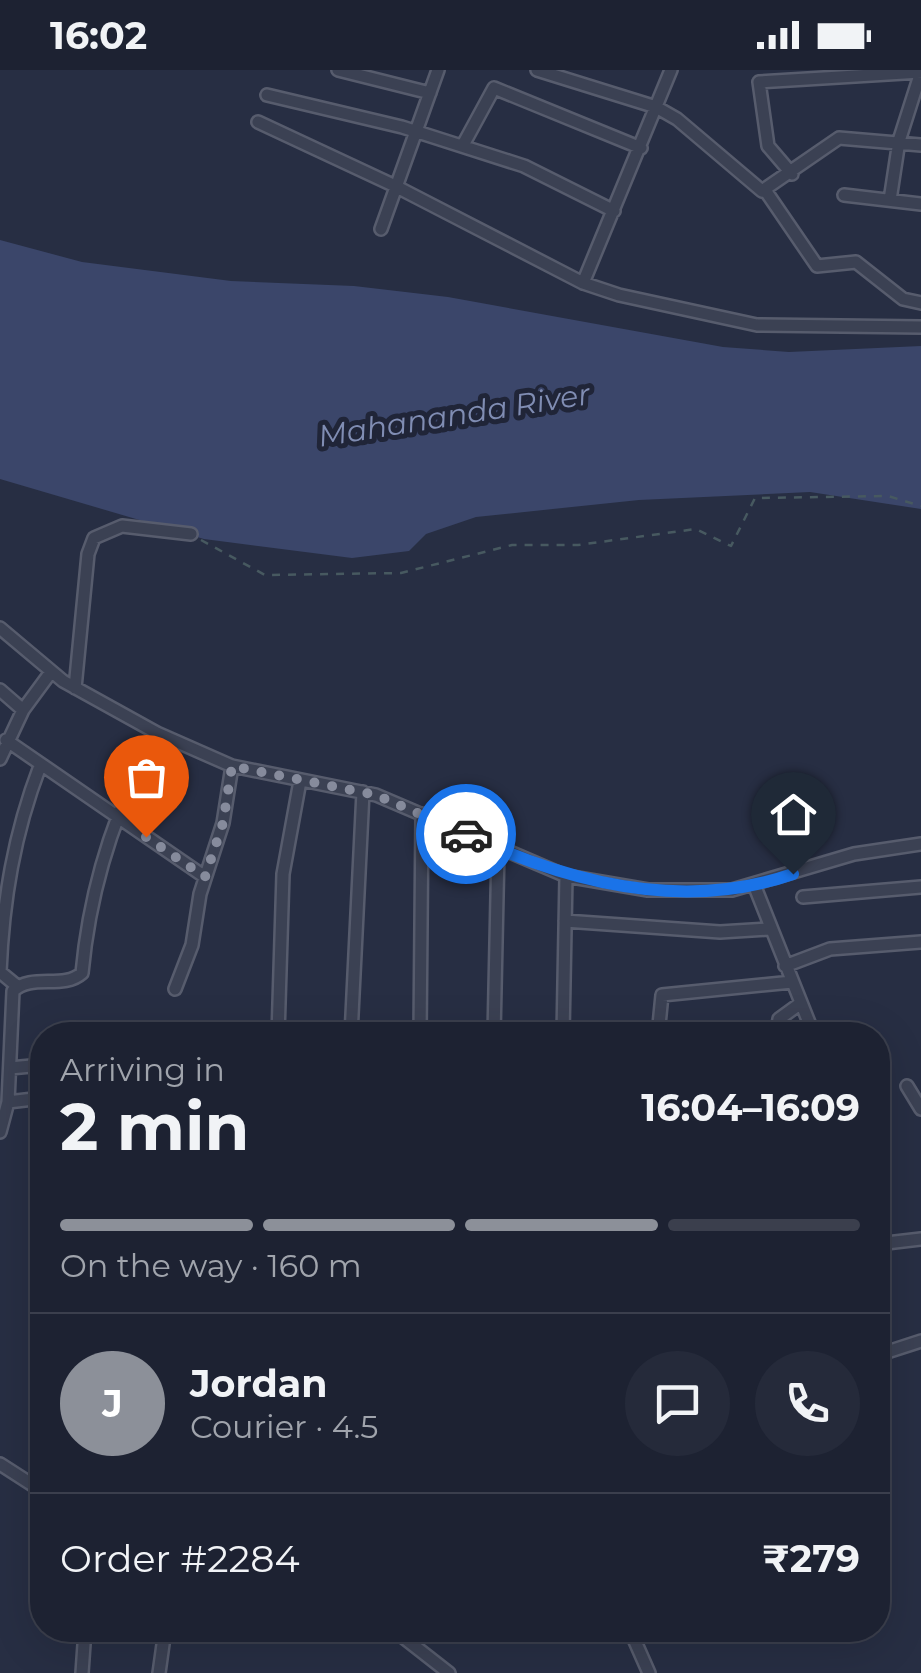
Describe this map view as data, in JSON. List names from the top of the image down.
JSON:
{
  "water": ["Mahananda River"],
  "page": {
    "status": "16:02",
    "heading": ["2 min", "Arriving in", "16:04–16:09"],
    "panel": [
      "Jordan",
      "Courier · 4.5",
      "Order #2284",
      "₹279"
    ],
    "bar": "On the way · 160 m",
    "round": "J"
  }
}
